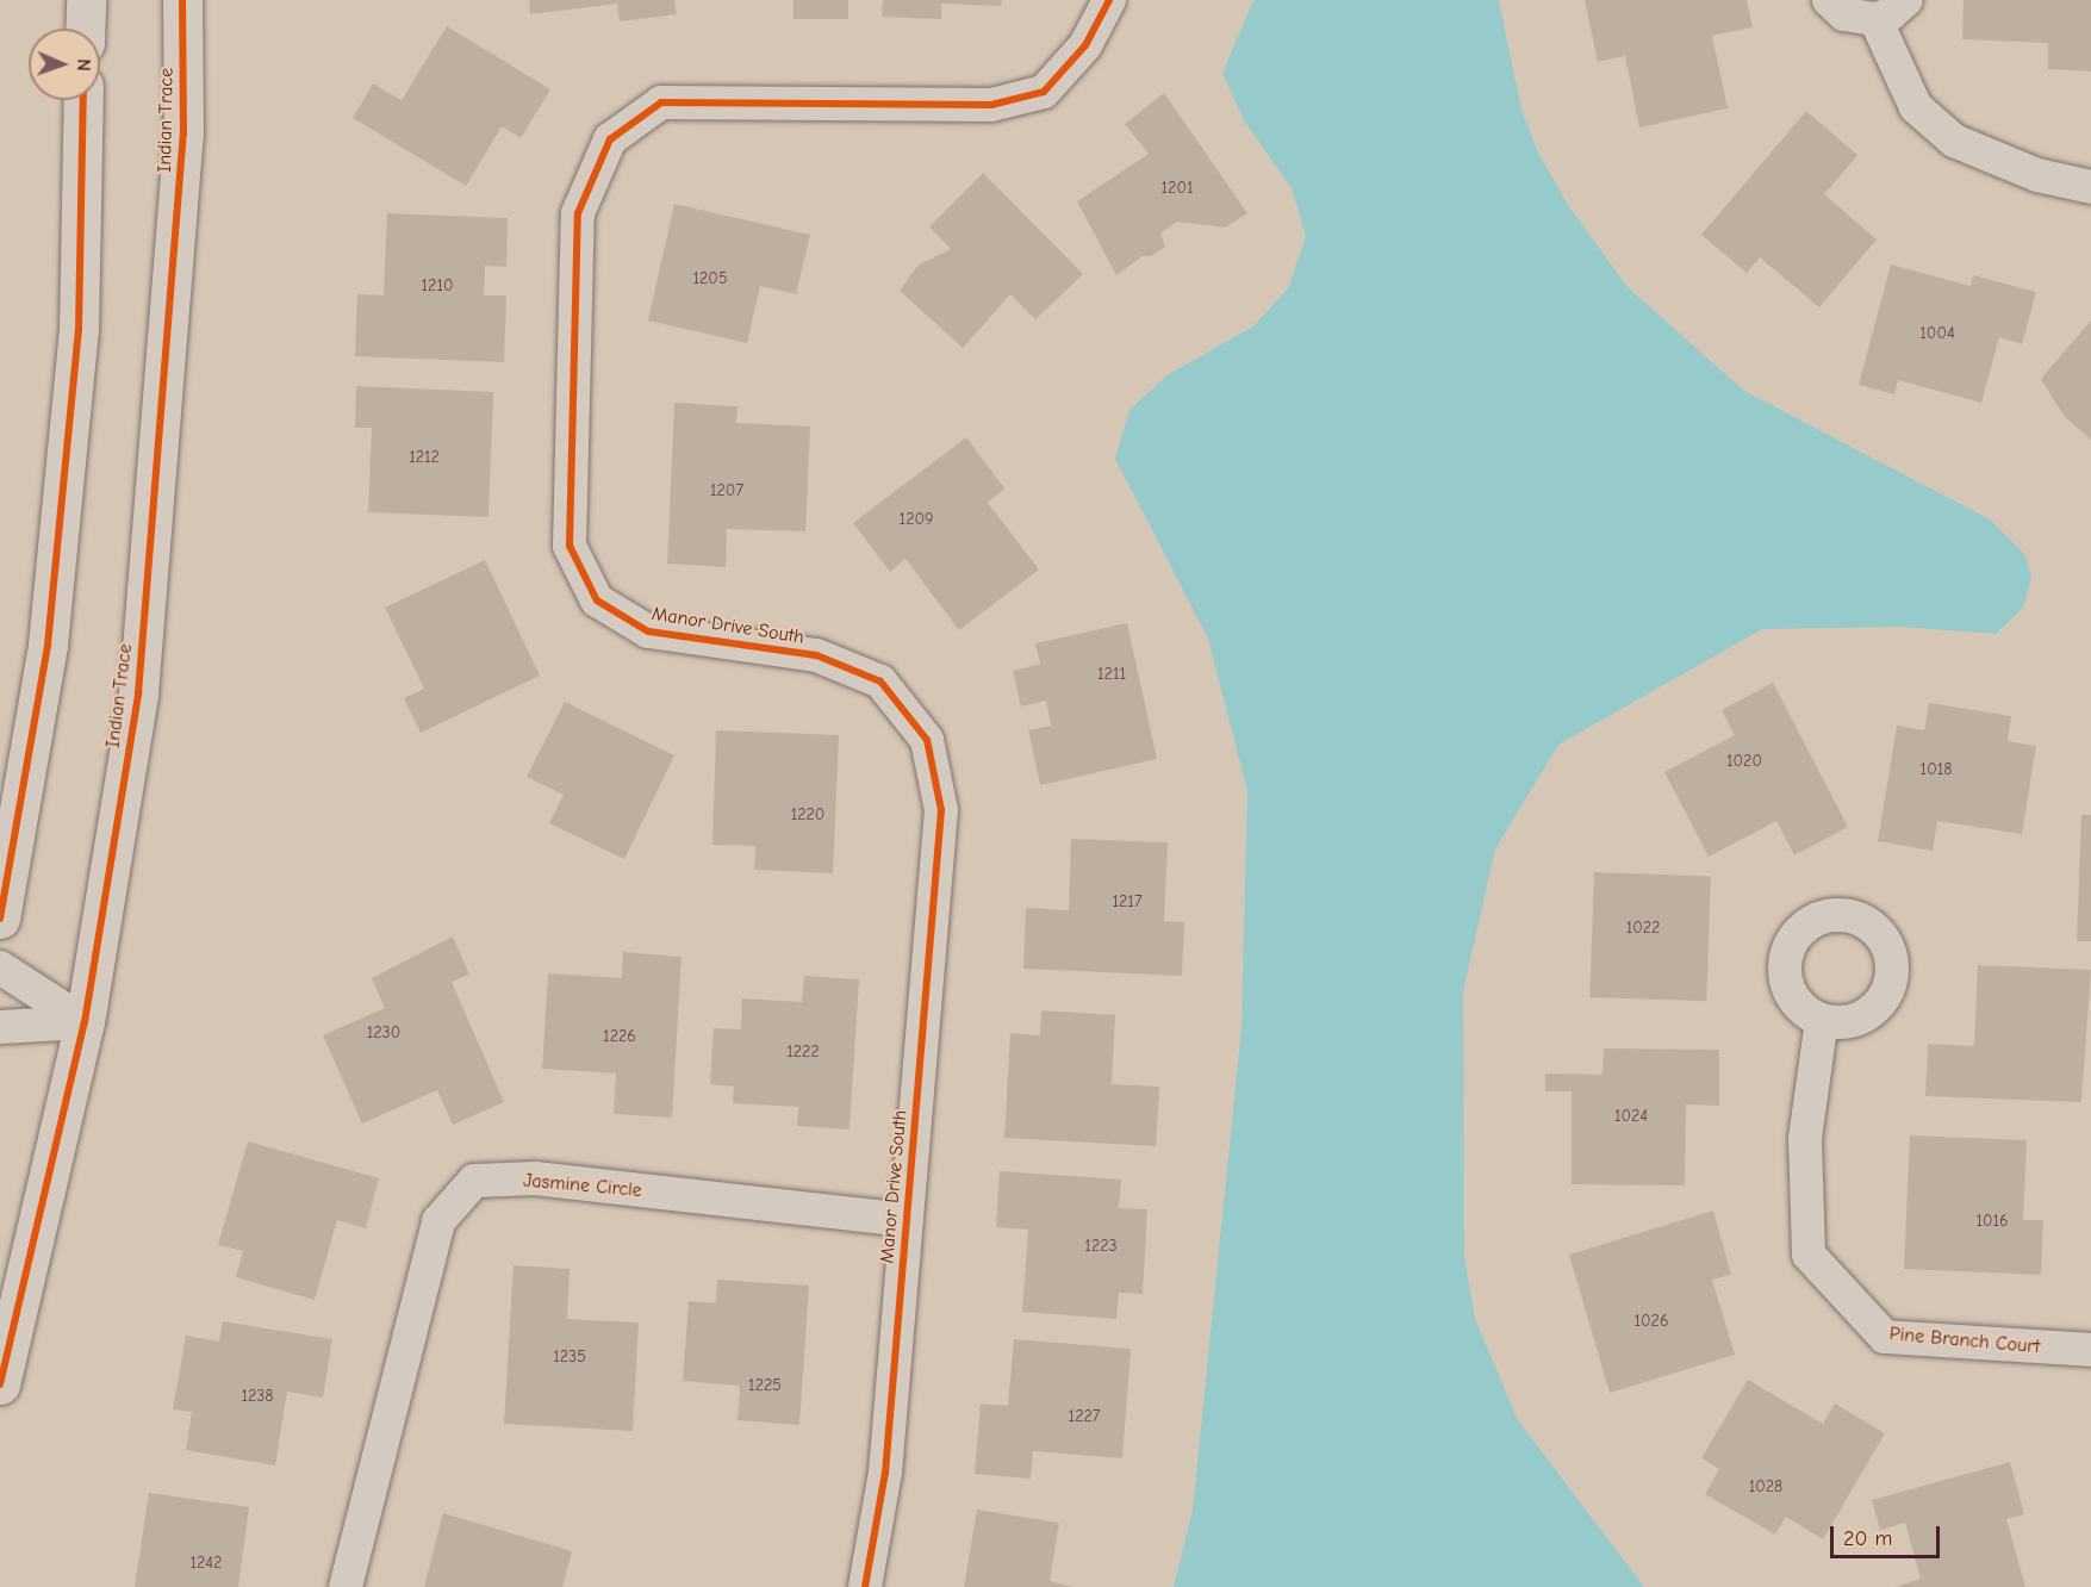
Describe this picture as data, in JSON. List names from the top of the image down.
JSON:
{
  "streets": {
    "main road": ["Indian Trace"],
    "street": ["Manor Drive South", "Jasmine Circle", "Pine Branch Court"]
  },
  "crossings": [
    ["Manor Drive South", "Jasmine Circle"]
  ],
  "house_numbers": [
    "1201",
    "1205",
    "1210",
    "1004",
    "1212",
    "1207",
    "1209",
    "1211",
    "1020",
    "1018",
    "1220",
    "1217",
    "1022",
    "1230",
    "1226",
    "1222",
    "1024",
    "1016",
    "1223",
    "1026",
    "1235",
    "1225",
    "1238",
    "1227",
    "1028",
    "1242"
  ],
  "scale_bar": "20 m",
  "north": "right"
}
